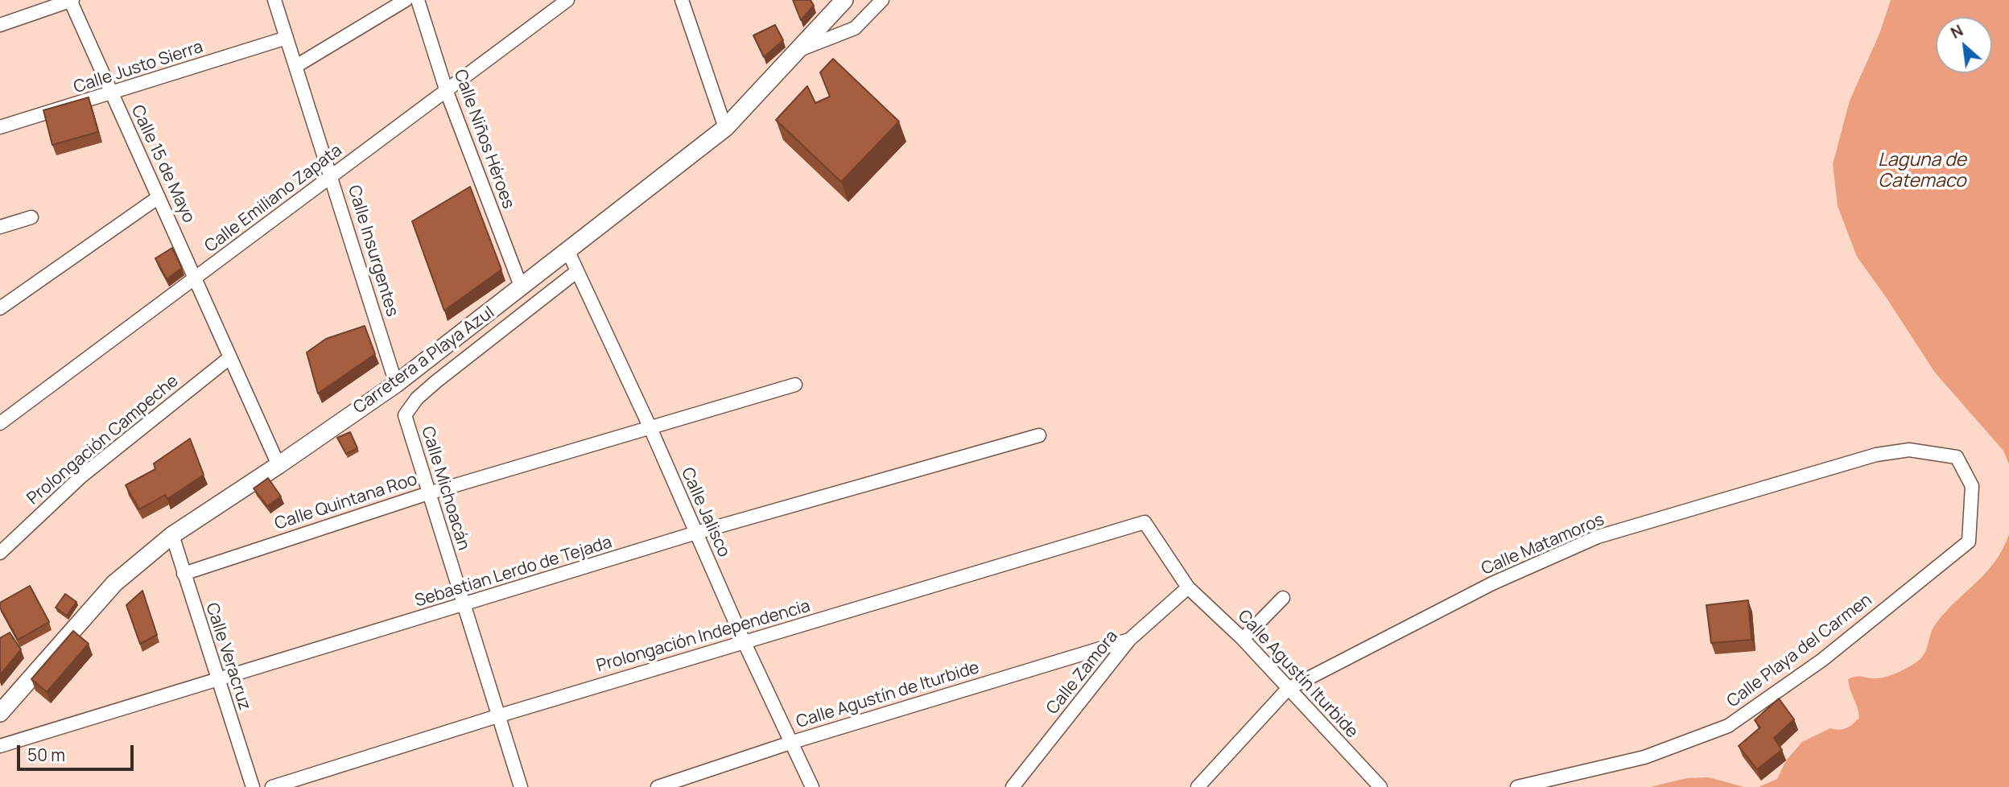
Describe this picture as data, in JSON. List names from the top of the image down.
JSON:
{
  "streets": {
    "main road": ["Carretera a Playa Azul"],
    "street": [
      "Calle Justo Sierra",
      "Calle Niños Héroes",
      "Calle 15 de Mayo",
      "Calle Emiliano Zapata",
      "Calle Insurgentes",
      "Prolongación Campeche",
      "Calle Michoacán",
      "Calle Quintana Roo",
      "Calle Jalisco",
      "Calle Matamoros",
      "Sebastian Lerdo de Tejada",
      "Prolongación Independencia",
      "Calle Playa del Carmen",
      "Calle Veracruz",
      "Calle Zamora",
      "Calle Agustín Iturbide",
      "Calle Agustín de Iturbide"
    ]
  },
  "crossings": [
    ["Calle Justo Sierra", "Calle 15 de Mayo"],
    ["Calle Justo Sierra", "Calle Insurgentes"],
    ["Calle Niños Héroes", "Calle Emiliano Zapata"],
    ["Calle Niños Héroes", "Carretera a Playa Azul"],
    ["Calle 15 de Mayo", "Calle Emiliano Zapata"],
    ["Calle 15 de Mayo", "Carretera a Playa Azul"],
    ["Calle 15 de Mayo", "Prolongación Campeche"],
    ["Calle Emiliano Zapata", "Calle Insurgentes"],
    ["Calle Insurgentes", "Carretera a Playa Azul"],
    ["Carretera a Playa Azul", "Calle Jalisco"],
    ["Carretera a Playa Azul", "Calle Veracruz"],
    ["Calle Michoacán", "Calle Quintana Roo"],
    ["Calle Michoacán", "Calle Jalisco"],
    ["Calle Michoacán", "Sebastian Lerdo de Tejada"],
    ["Calle Michoacán", "Prolongación Independencia"],
    ["Calle Quintana Roo", "Calle Jalisco"],
    ["Calle Quintana Roo", "Calle Veracruz"],
    ["Calle Jalisco", "Sebastian Lerdo de Tejada"],
    ["Calle Jalisco", "Prolongación Independencia"],
    ["Calle Jalisco", "Calle Agustín de Iturbide"],
    ["Calle Matamoros", "Calle Playa del Carmen"],
    ["Calle Matamoros", "Calle Agustín Iturbide"],
    ["Sebastian Lerdo de Tejada", "Calle Veracruz"],
    ["Prolongación Independencia", "Calle Agustín Iturbide"],
    ["Calle Zamora", "Calle Agustín Iturbide"],
    ["Calle Zamora", "Calle Agustín de Iturbide"]
  ],
  "water": ["Laguna de Catemaco"],
  "scale_bar": "50 m",
  "north": "top left"
}
